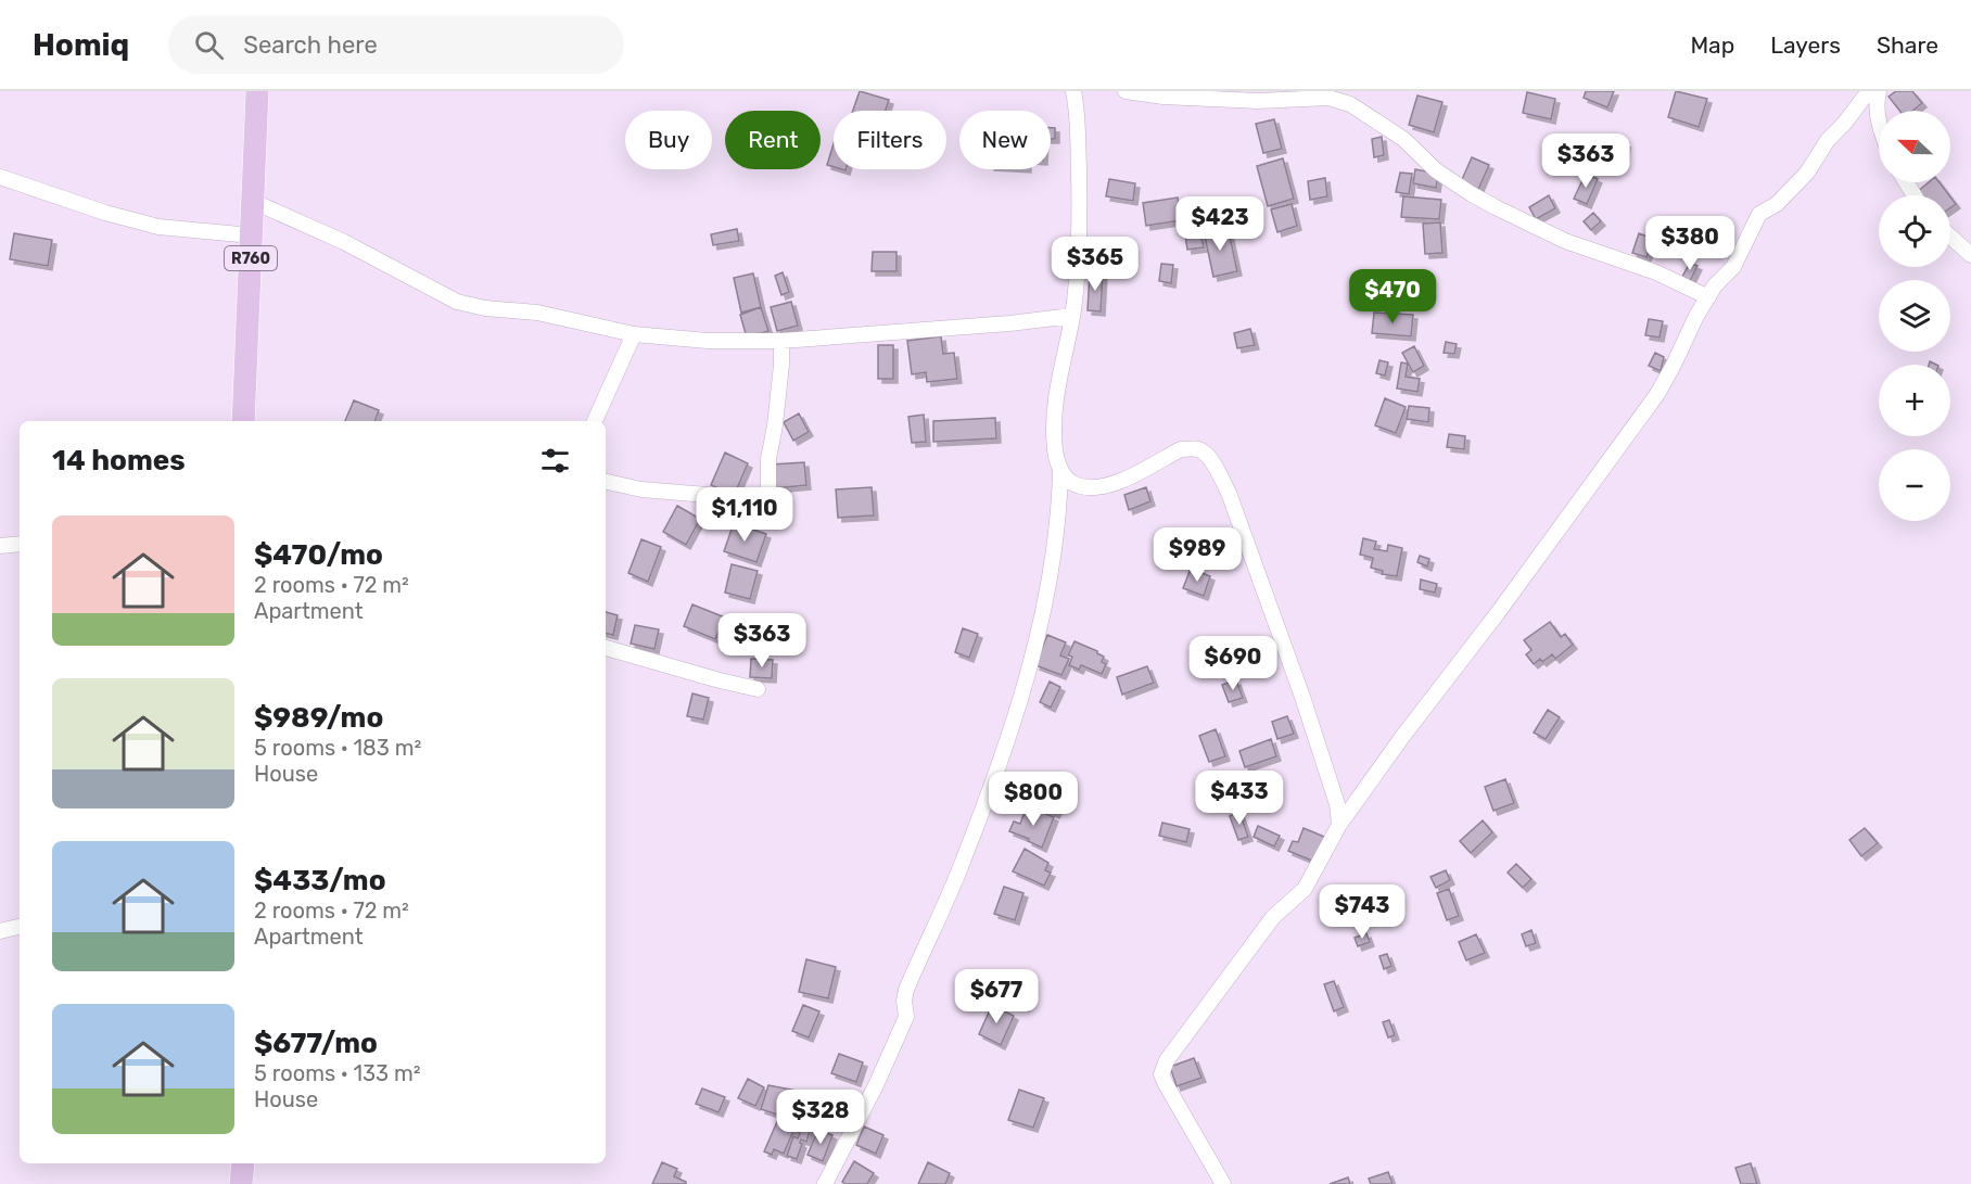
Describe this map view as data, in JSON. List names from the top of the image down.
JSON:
{
  "streets": {
    "main road": ["R760"]
  },
  "north": "left",
  "page": {
    "header": "Homiq",
    "search": "Search here",
    "nav": ["Map", "Layers", "Share"],
    "map_buttons": ["+", "−"],
    "chip": [
      "Buy",
      "Rent",
      "Filters",
      "New"
    ],
    "price": [
      "$363",
      "$423",
      "$380",
      "$365",
      "$470",
      "$1,110",
      "$989",
      "$363",
      "$690",
      "$433",
      "$800",
      "$743",
      "$677",
      "$328"
    ],
    "heading": "14 homes",
    "list": [
      {
        "name": "$470/mo",
        "note": "2 rooms · 72 m² · Apartment"
      },
      {
        "name": "$989/mo",
        "note": "5 rooms · 183 m² · House"
      },
      {
        "name": "$433/mo",
        "note": "2 rooms · 72 m² · Apartment"
      },
      {
        "name": "$677/mo",
        "note": "5 rooms · 133 m² · House"
      }
    ]
  }
}
